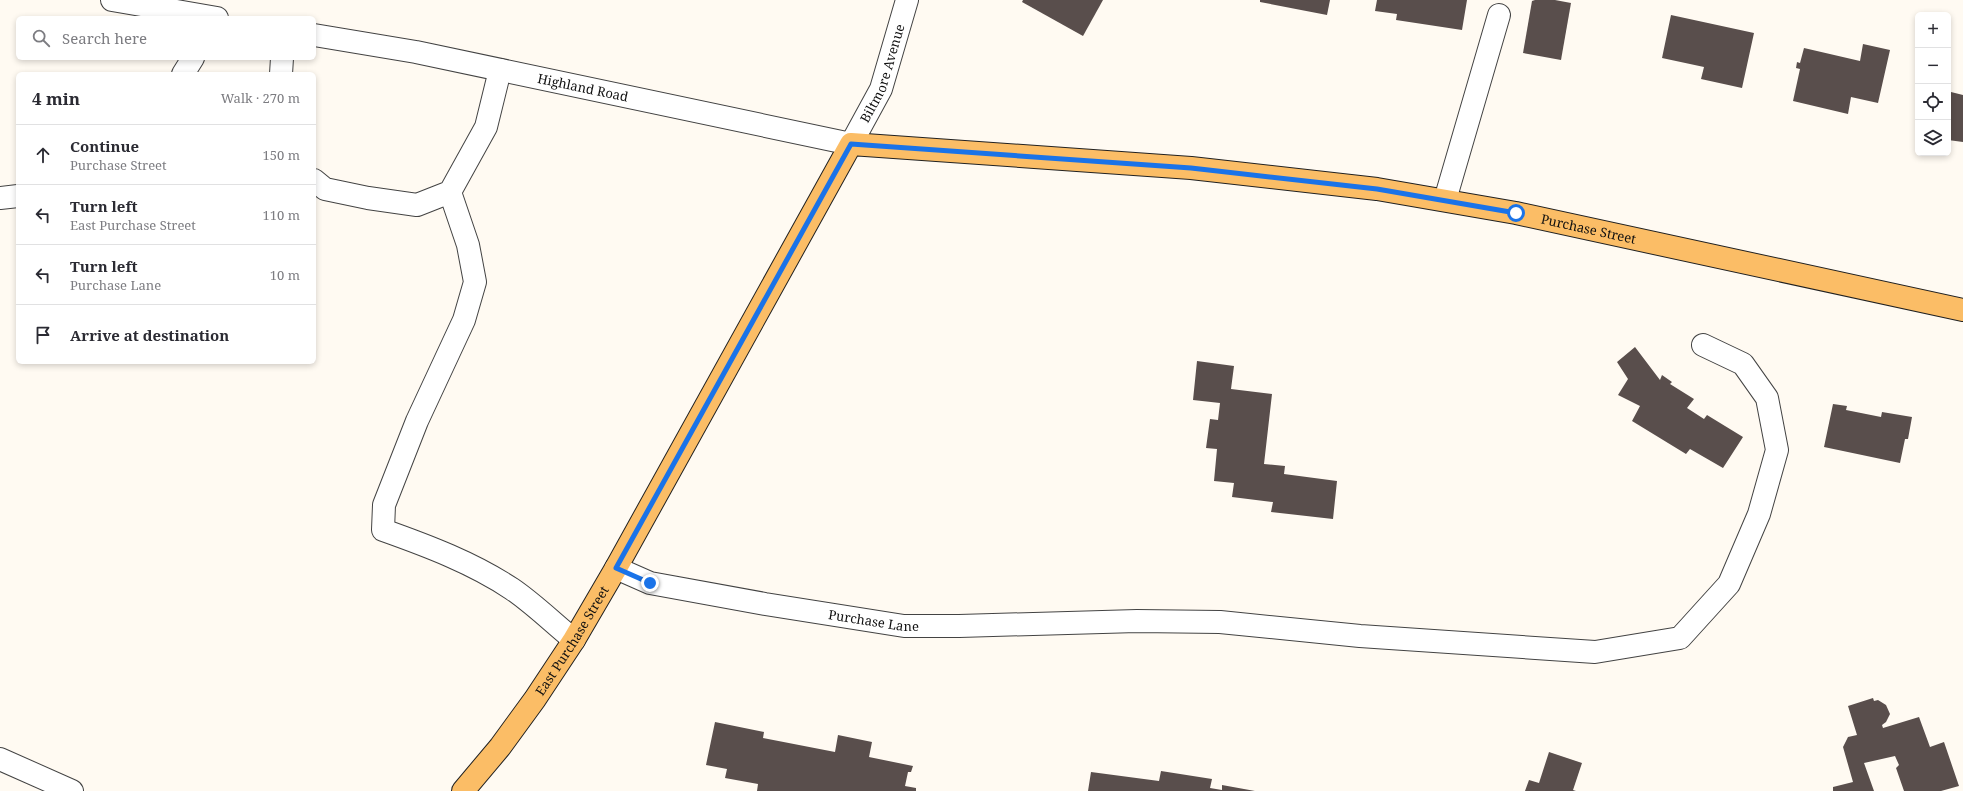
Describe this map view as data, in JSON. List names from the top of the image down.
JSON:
{
  "streets": {
    "main road": ["Purchase Street", "East Purchase Street"],
    "street": ["Biltmore Avenue", "Highland Road", "Purchase Lane"]
  },
  "crossings": [
    ["Biltmore Avenue", "Highland Road"],
    ["Biltmore Avenue", "Purchase Street"],
    ["Biltmore Avenue", "East Purchase Street"],
    ["Highland Road", "Purchase Street"],
    ["Highland Road", "East Purchase Street"],
    ["Purchase Street", "East Purchase Street"],
    ["Purchase Lane", "East Purchase Street"]
  ],
  "page": {
    "map_buttons": ["+", "−"],
    "search": "Search here",
    "heading": ["4 min", "Walk · 270 m"],
    "list": [
      ["Continue", "Purchase Street", "150 m"],
      ["Turn left", "East Purchase Street", "110 m"],
      ["Turn left", "Purchase Lane", "10 m"],
      "Arrive at destination"
    ]
  }
}
